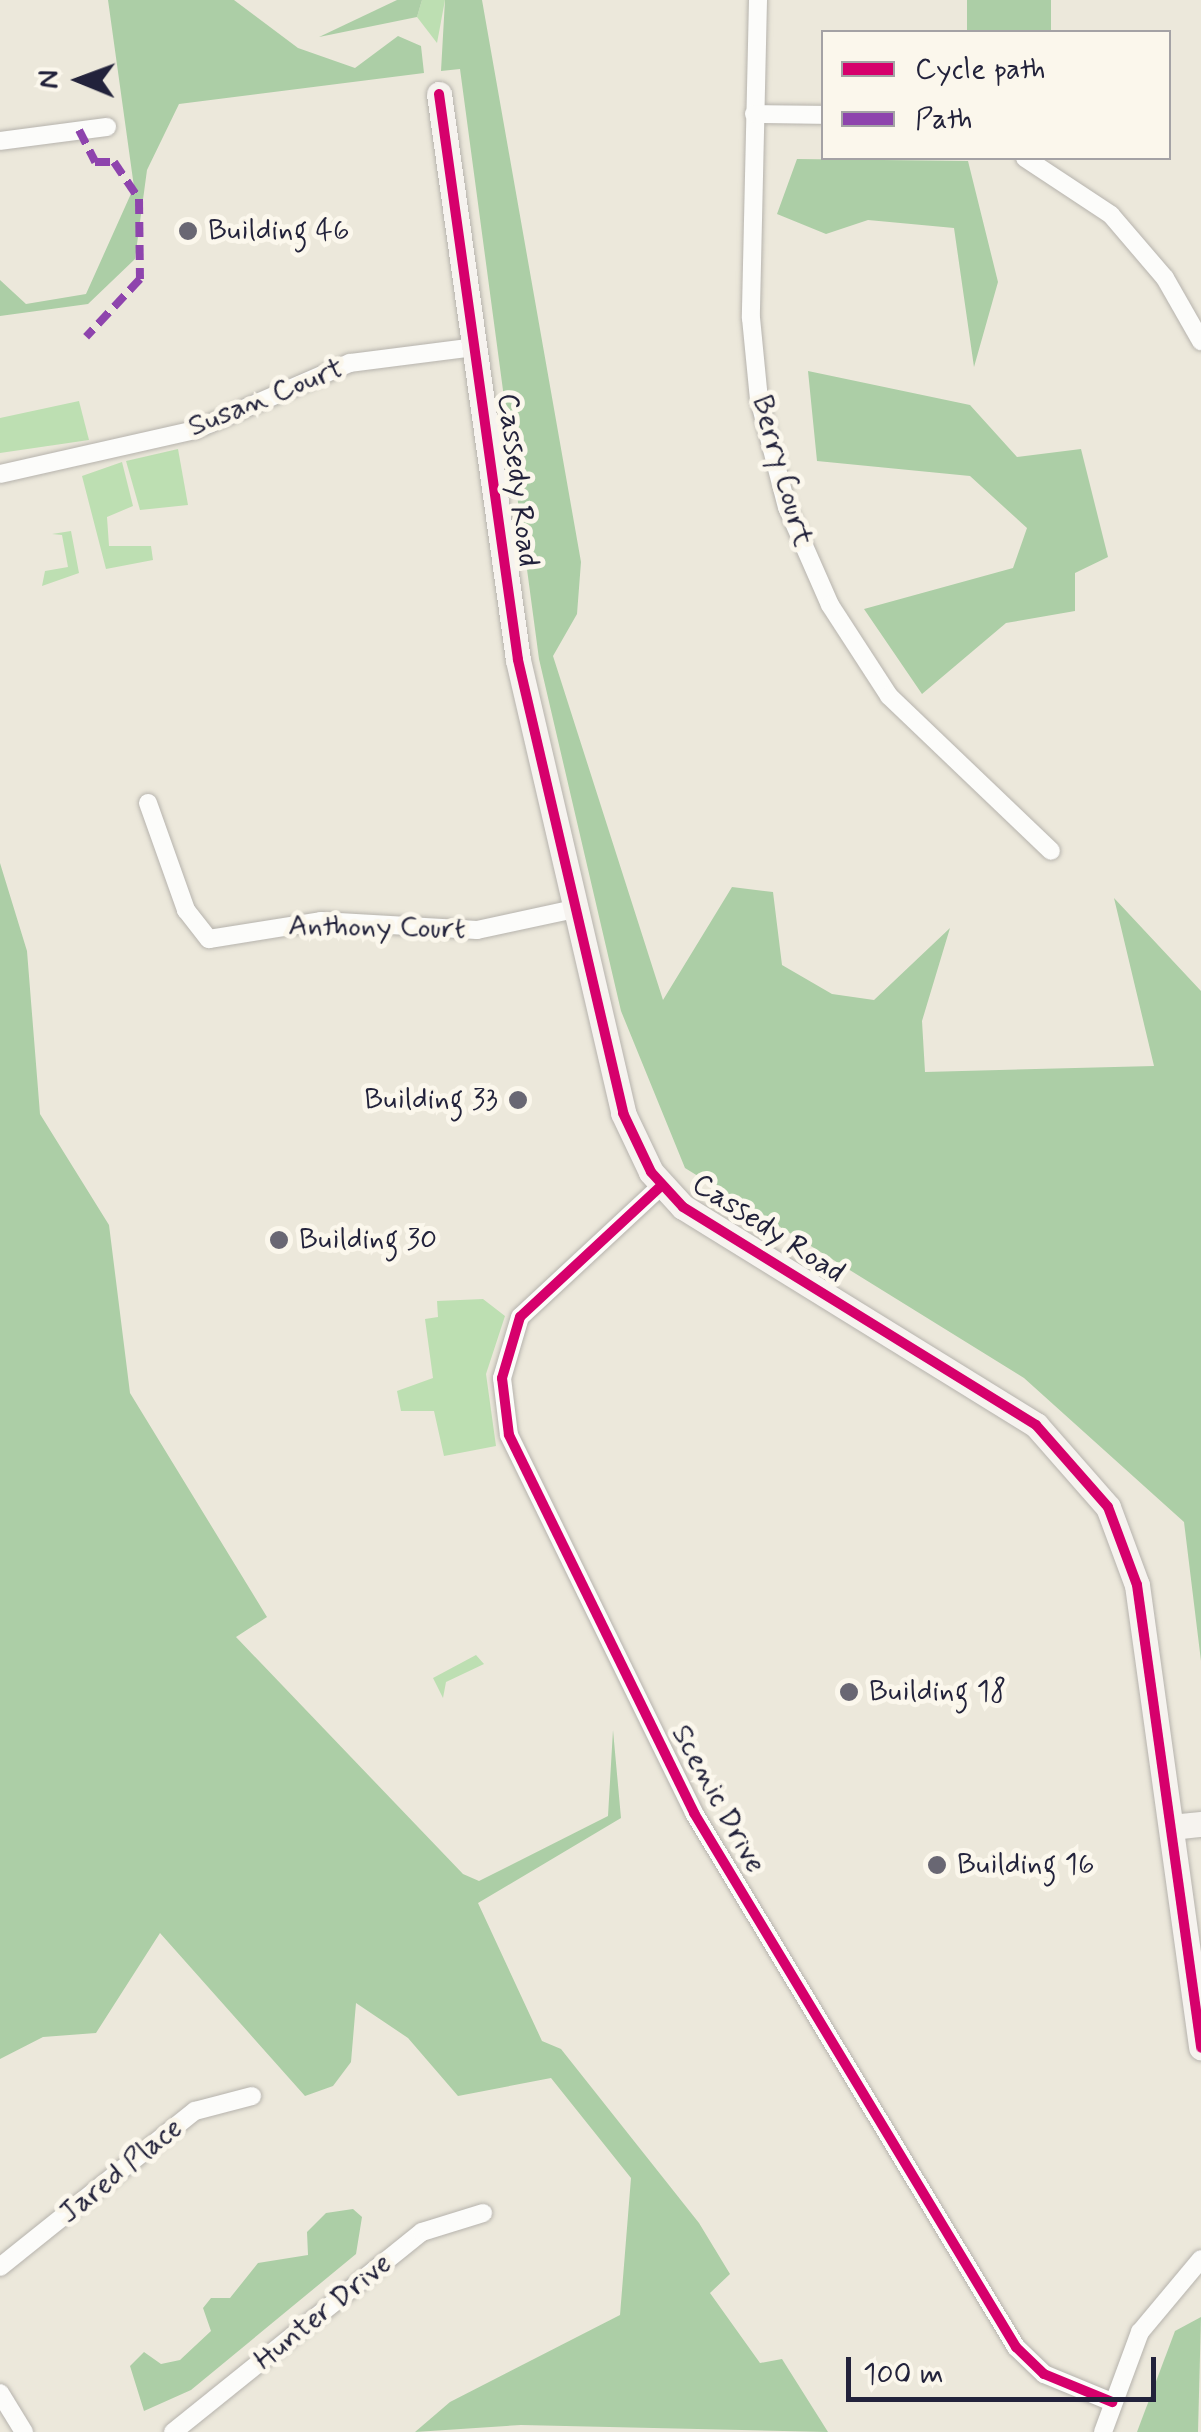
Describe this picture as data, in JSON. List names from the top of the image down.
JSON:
{
  "streets": {
    "street": [
      "Susan Court",
      "Berry Court",
      "Cassedy Road",
      "Anthony Court",
      "Scenic Drive",
      "Jared Place",
      "Hunter Drive"
    ]
  },
  "crossings": [
    ["Susan Court", "Cassedy Road"],
    ["Cassedy Road", "Anthony Court"],
    ["Cassedy Road", "Scenic Drive"]
  ],
  "places": [
    "Building 46",
    "Building 33",
    "Building 30",
    "Building 18",
    "Building 16"
  ],
  "legend": ["Cycle path", "Path"],
  "scale_bar": "100 m",
  "north": "left"
}
